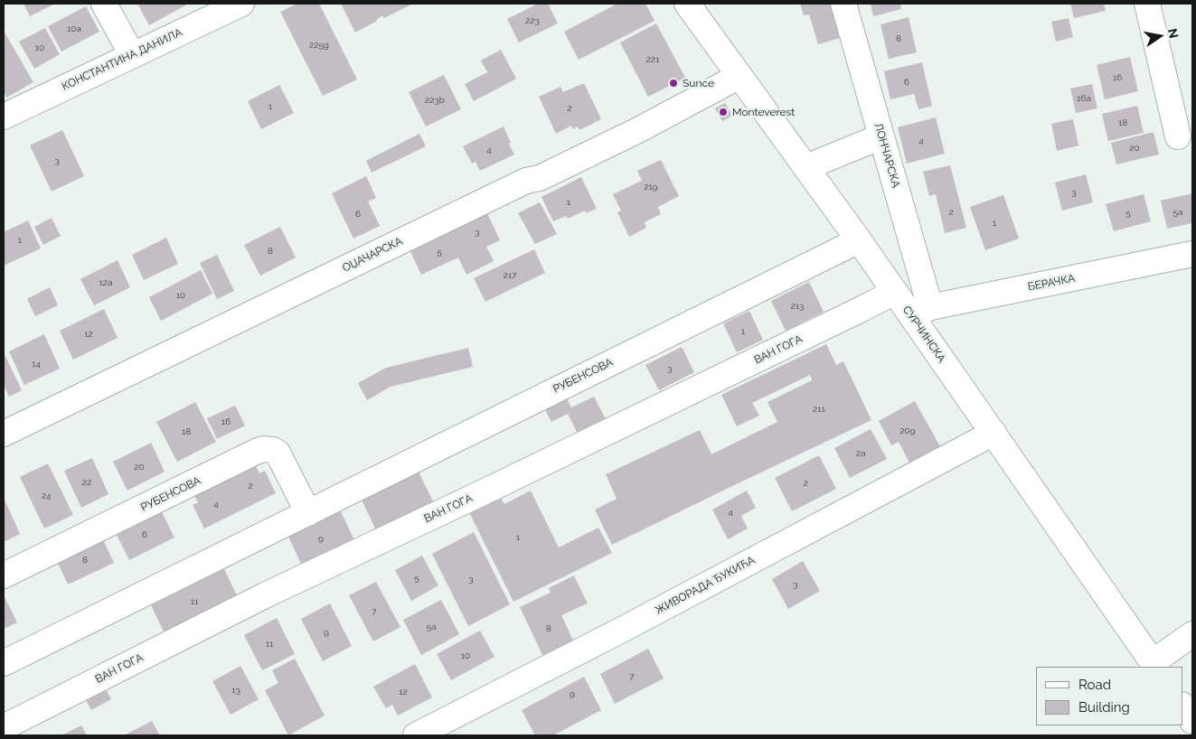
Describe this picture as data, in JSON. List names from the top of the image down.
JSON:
{
  "streets": {
    "street": [
      "КОНСТАНТИНА ДАНИЛА",
      "ЛОНЧАРСКА",
      "ОЏАЧАРСКА",
      "БЕРАЧКА",
      "СУРЧИНСКА",
      "ВАН ГОГА",
      "РУБЕНСОВА",
      "ЖИВОРАДА ЂУКИЋА"
    ]
  },
  "crossings": [
    ["ЛОНЧАРСКА", "БЕРАЧКА"],
    ["ЛОНЧАРСКА", "СУРЧИНСКА"],
    ["ОЏАЧАРСКА", "СУРЧИНСКА"],
    ["БЕРАЧКА", "СУРЧИНСКА"],
    ["СУРЧИНСКА", "ВАН ГОГА"],
    ["СУРЧИНСКА", "РУБЕНСОВА"],
    ["СУРЧИНСКА", "ЖИВОРАДА ЂУКИЋА"]
  ],
  "places": ["Sunce", "Monteverest"],
  "house_numbers": [
    "223",
    "10a",
    "8",
    "225g",
    "10",
    "221",
    "16",
    "6",
    "16a",
    "223b",
    "1",
    "2",
    "18",
    "4",
    "20",
    "4",
    "3",
    "219",
    "3",
    "1",
    "2",
    "5a",
    "5",
    "6",
    "1",
    "3",
    "1",
    "8",
    "5",
    "217",
    "12a",
    "10",
    "213",
    "1",
    "12",
    "14",
    "3",
    "211",
    "16",
    "209",
    "18",
    "2a",
    "20",
    "22",
    "2",
    "2",
    "24",
    "4",
    "4",
    "6",
    "1",
    "9",
    "8",
    "5",
    "3",
    "3",
    "11",
    "7",
    "5a",
    "8",
    "9",
    "11",
    "10",
    "7",
    "13",
    "12",
    "9"
  ],
  "legend": ["Road", "Building"],
  "north": "right"
}
